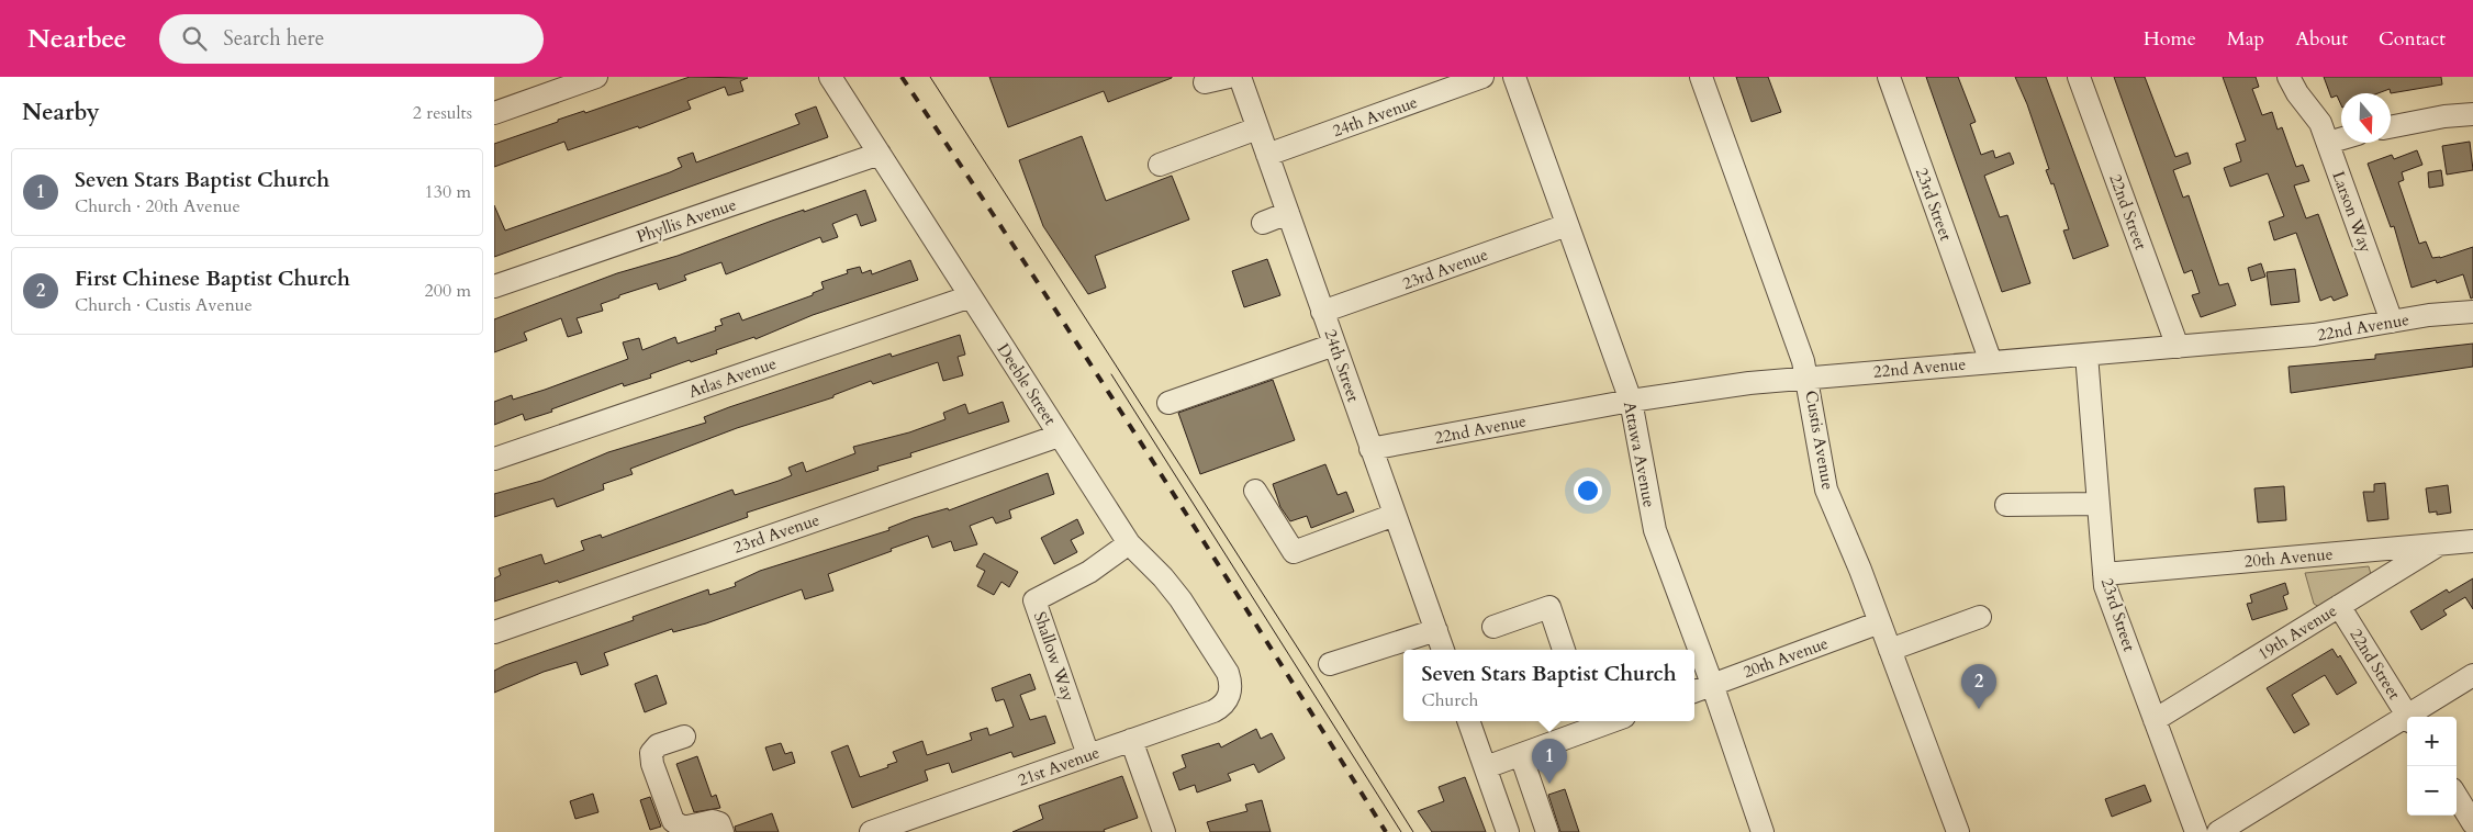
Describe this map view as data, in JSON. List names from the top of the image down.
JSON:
{
  "streets": {
    "street": [
      "24th Avenue",
      "23rd Street",
      "22nd Street",
      "Larson Way",
      "Phyllis Avenue",
      "23rd Avenue",
      "22nd Avenue",
      "24th Street",
      "Atlas Avenue",
      "Deeble Street",
      "Custis Avenue",
      "Attawa Avenue",
      "20th Avenue",
      "19th Avenue",
      "Shallow Way",
      "21st Avenue"
    ]
  },
  "crossings": [
    ["24th Avenue", "24th Street"],
    ["23rd Street", "22nd Avenue"],
    ["23rd Street", "20th Avenue"],
    ["23rd Street", "19th Avenue"],
    ["22nd Street", "22nd Avenue"],
    ["22nd Street", "19th Avenue"],
    ["Larson Way", "22nd Avenue"],
    ["Phyllis Avenue", "Deeble Street"],
    ["23rd Avenue", "24th Street"],
    ["23rd Avenue", "Deeble Street"],
    ["23rd Avenue", "Attawa Avenue"],
    ["22nd Avenue", "24th Street"],
    ["22nd Avenue", "Custis Avenue"],
    ["22nd Avenue", "Attawa Avenue"],
    ["Atlas Avenue", "Deeble Street"],
    ["Deeble Street", "Shallow Way"],
    ["Deeble Street", "21st Avenue"],
    ["Custis Avenue", "20th Avenue"],
    ["Attawa Avenue", "20th Avenue"],
    ["20th Avenue", "19th Avenue"],
    ["Shallow Way", "21st Avenue"]
  ],
  "north": "bottom",
  "page": {
    "header": "Nearbee",
    "search": "Search here",
    "nav": [
      "Home",
      "Map",
      "About",
      "Contact"
    ],
    "heading": ["Nearby", "2 results"],
    "list": [
      {
        "mark": "1",
        "name": "Seven Stars Baptist Church",
        "note": "Church · 20th Avenue",
        "value": "130 m"
      },
      {
        "mark": "2",
        "name": "First Chinese Baptist Church",
        "note": "Church · Custis Avenue",
        "value": "200 m"
      }
    ],
    "popup": ["Seven Stars Baptist Church", "Church"],
    "pins": ["2", "1"],
    "map_buttons": ["+", "−"]
  }
}
